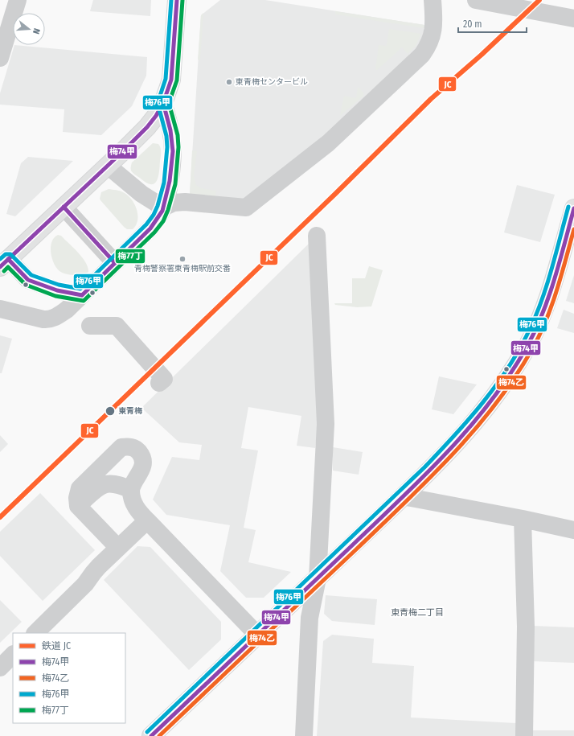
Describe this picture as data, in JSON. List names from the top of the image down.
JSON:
{
  "districts": ["東青梅二丁目"],
  "places": ["東青梅センタービル", "青梅警察署東青梅駅前交番", "東青梅"],
  "lines": [
    "rail line JC",
    "transit line 梅74甲",
    "transit line 梅76甲",
    "transit line 梅77丁",
    "transit line 梅74乙"
  ],
  "legend": [
    "鉄道 JC",
    "梅74甲",
    "梅74乙",
    "梅76甲",
    "梅77丁"
  ],
  "scale_bar": "20 m",
  "north": "right"
}
